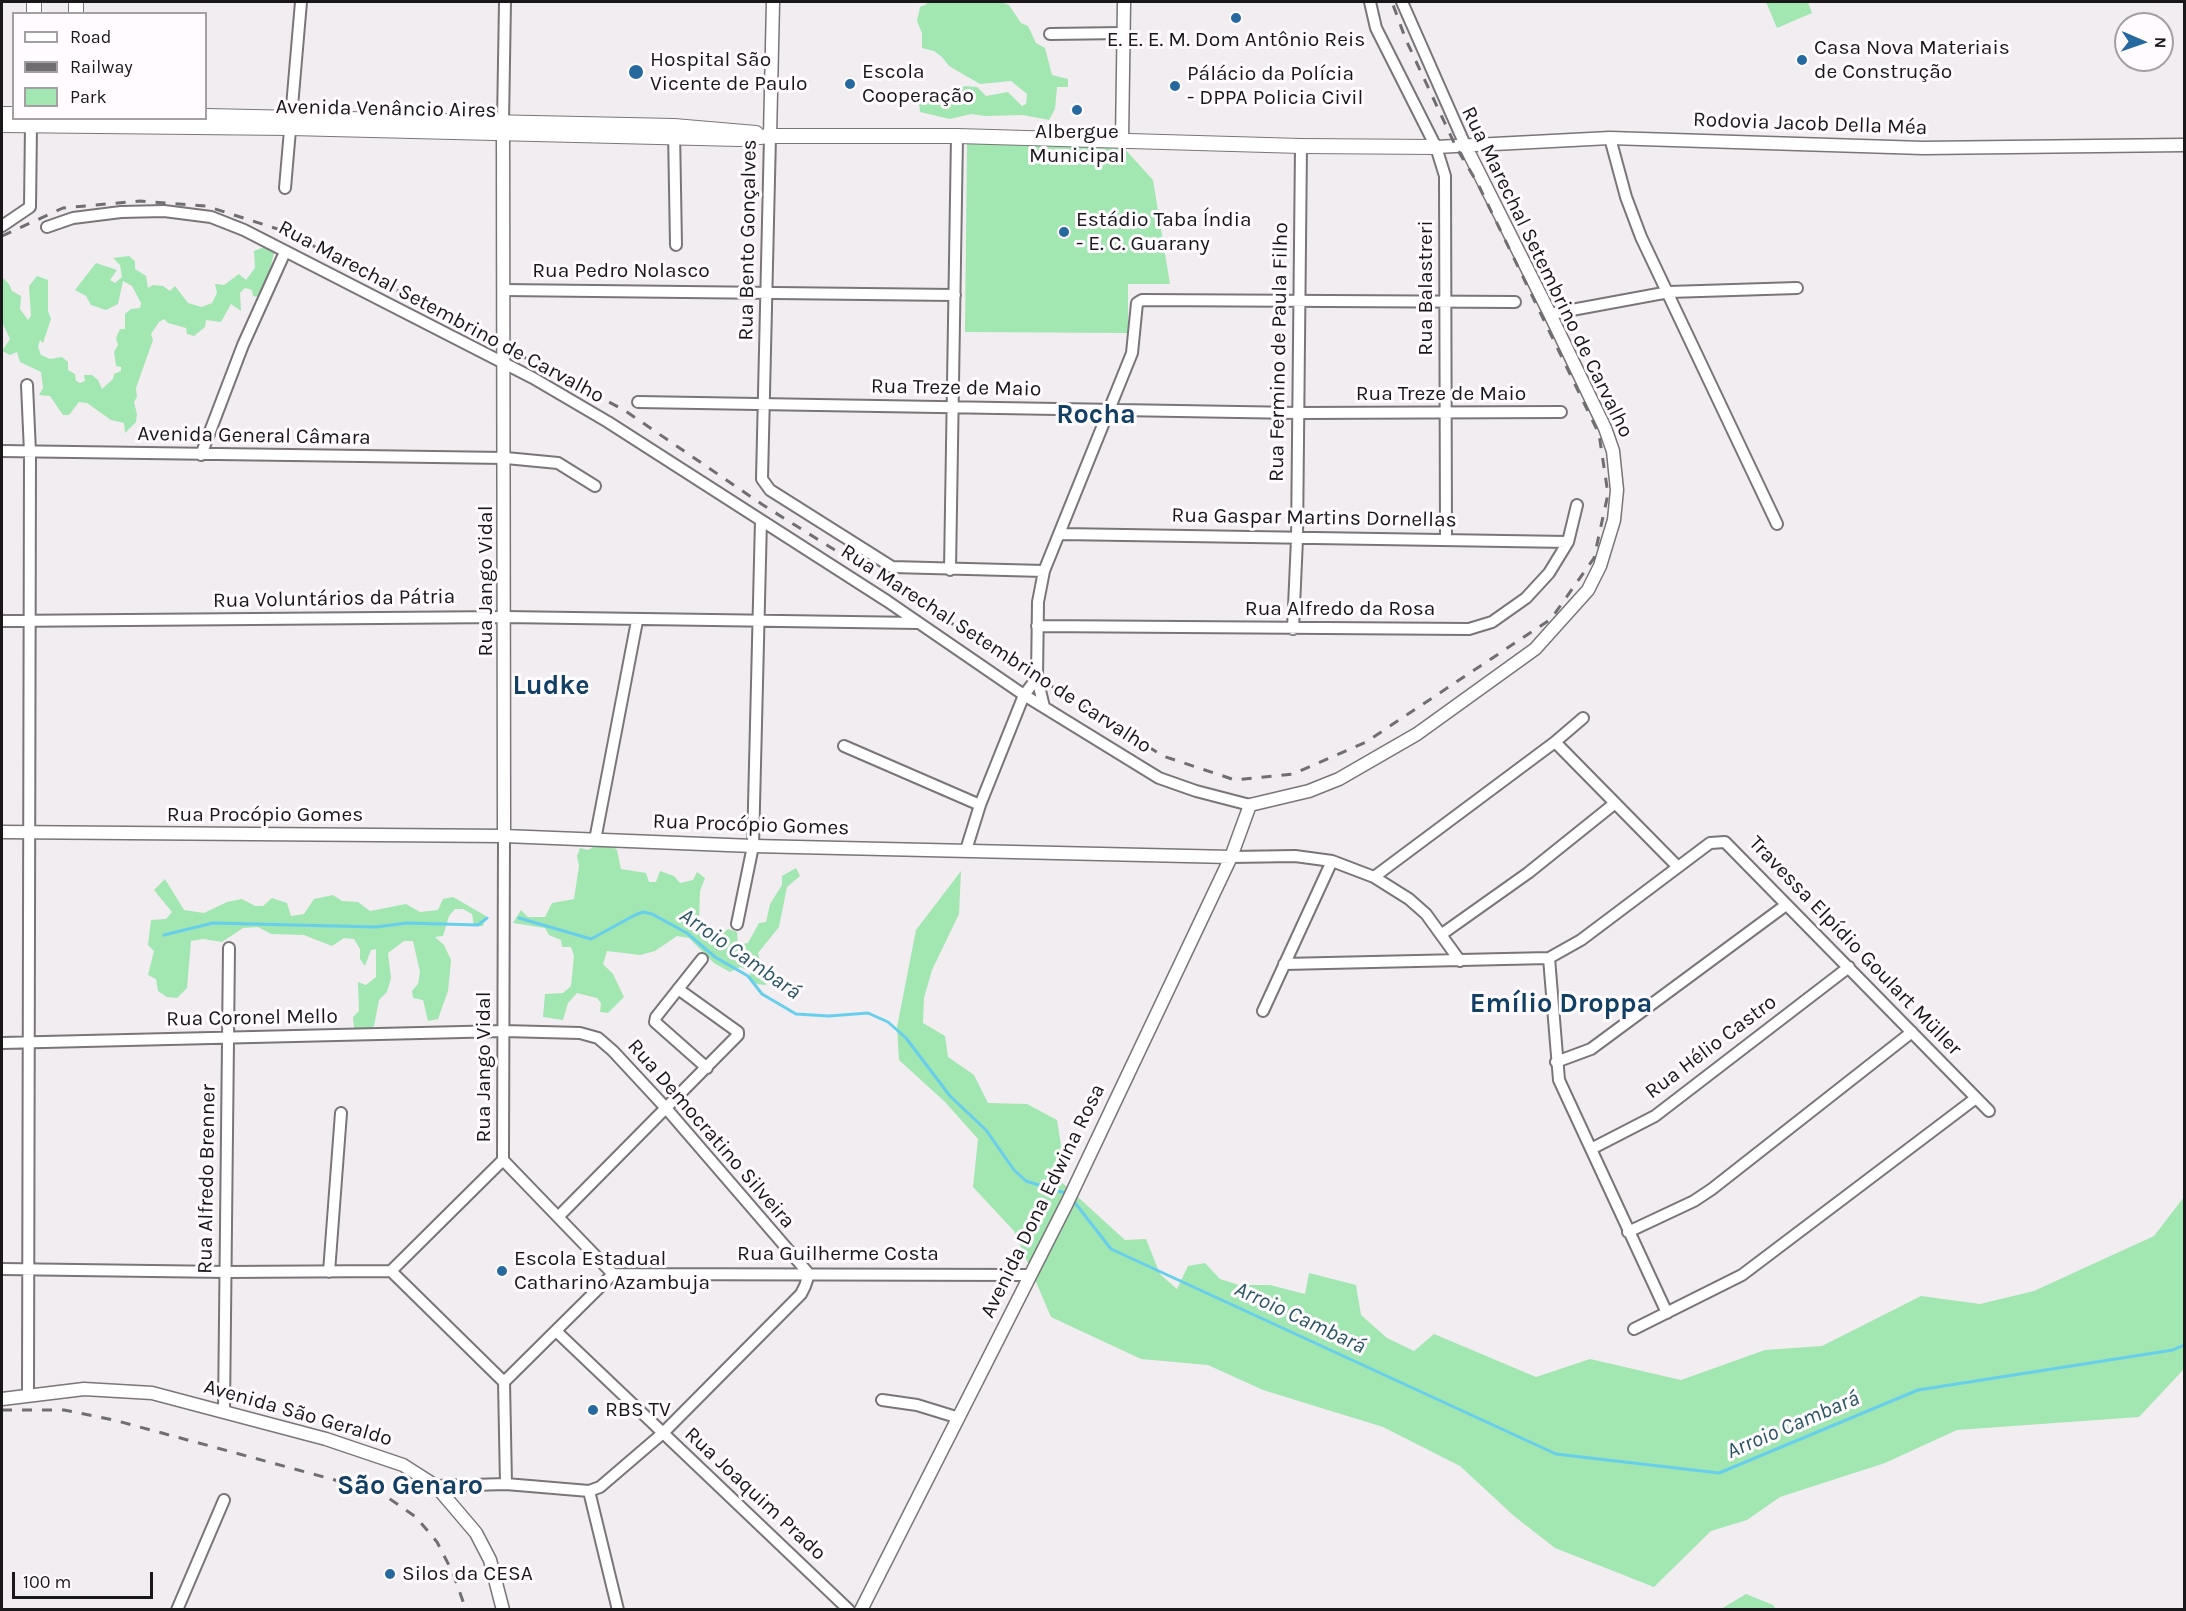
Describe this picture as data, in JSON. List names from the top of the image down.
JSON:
{
  "streets": {
    "main road": ["Avenida Venâncio Aires"],
    "street": [
      "Rodovia Jacob Della Méa",
      "Rua Bento Gonçalves",
      "Rua Pedro Nolasco",
      "Rua Marechal Setembrino de Carvalho",
      "Rua Balastreri",
      "Rua Fermino de Paula Filho",
      "Rua Treze de Maio",
      "Avenida General Câmara",
      "Rua Gaspar Martins Dornellas",
      "Rua Jango Vidal",
      "Rua Voluntários da Pátria",
      "Rua Alfredo da Rosa",
      "Rua Procópio Gomes",
      "Travessa Elpídio Goulart Müller",
      "Rua Coronel Mello",
      "Rua Hélio Castro",
      "Rua Democratino Silveira",
      "Rua Alfredo Brenner",
      "Avenida Dona Edwina Rosa",
      "Rua Guilherme Costa",
      "Avenida São Geraldo",
      "Rua Joaquim Prado"
    ]
  },
  "crossings": [
    ["Avenida Venâncio Aires", "Rodovia Jacob Della Méa"],
    ["Avenida Venâncio Aires", "Rua Bento Gonçalves"],
    ["Avenida Venâncio Aires", "Rua Balastreri"],
    ["Avenida Venâncio Aires", "Rua Fermino de Paula Filho"],
    ["Avenida Venâncio Aires", "Rua Jango Vidal"],
    ["Rodovia Jacob Della Méa", "Rua Marechal Setembrino de Carvalho"],
    ["Rodovia Jacob Della Méa", "Rua Balastreri"],
    ["Rua Bento Gonçalves", "Rua Pedro Nolasco"],
    ["Rua Bento Gonçalves", "Rua Treze de Maio"],
    ["Rua Pedro Nolasco", "Rua Jango Vidal"],
    ["Rua Marechal Setembrino de Carvalho", "Rua Jango Vidal"],
    ["Rua Marechal Setembrino de Carvalho", "Rua Voluntários da Pátria"],
    ["Rua Marechal Setembrino de Carvalho", "Avenida Dona Edwina Rosa"],
    ["Rua Balastreri", "Rua Treze de Maio"],
    ["Rua Balastreri", "Rua Gaspar Martins Dornellas"],
    ["Rua Fermino de Paula Filho", "Rua Treze de Maio"],
    ["Rua Fermino de Paula Filho", "Rua Gaspar Martins Dornellas"],
    ["Rua Fermino de Paula Filho", "Rua Alfredo da Rosa"],
    ["Avenida General Câmara", "Rua Jango Vidal"],
    ["Rua Gaspar Martins Dornellas", "Rua Alfredo da Rosa"],
    ["Rua Jango Vidal", "Rua Voluntários da Pátria"],
    ["Rua Jango Vidal", "Rua Procópio Gomes"],
    ["Rua Jango Vidal", "Rua Coronel Mello"],
    ["Rua Jango Vidal", "Rua Democratino Silveira"],
    ["Rua Procópio Gomes", "Travessa Elpídio Goulart Müller"],
    ["Rua Procópio Gomes", "Avenida Dona Edwina Rosa"],
    ["Travessa Elpídio Goulart Müller", "Rua Hélio Castro"],
    ["Rua Coronel Mello", "Rua Democratino Silveira"],
    ["Rua Coronel Mello", "Rua Alfredo Brenner"],
    ["Rua Democratino Silveira", "Rua Guilherme Costa"],
    ["Rua Alfredo Brenner", "Avenida São Geraldo"],
    ["Avenida Dona Edwina Rosa", "Rua Guilherme Costa"]
  ],
  "districts": [
    "Rocha",
    "Ludke",
    "Emílio Droppa",
    "São Genaro"
  ],
  "water": ["Arroio Cambará"],
  "places": [
    "E. E. E. M. Dom Antônio Reis",
    "Casa Nova Materiais de Construção",
    "Hospital São Vicente de Paulo",
    "Escola Cooperação",
    "Pálácio da Polícia - DPPA Policia Civil",
    "Albergue Municipal",
    "Estádio Taba Índia - E. C. Guarany",
    "Escola Estadual Catharino Azambuja",
    "RBS TV",
    "Silos da CESA"
  ],
  "legend": ["Road", "Railway", "Park"],
  "scale_bar": "100 m",
  "north": "right"
}
